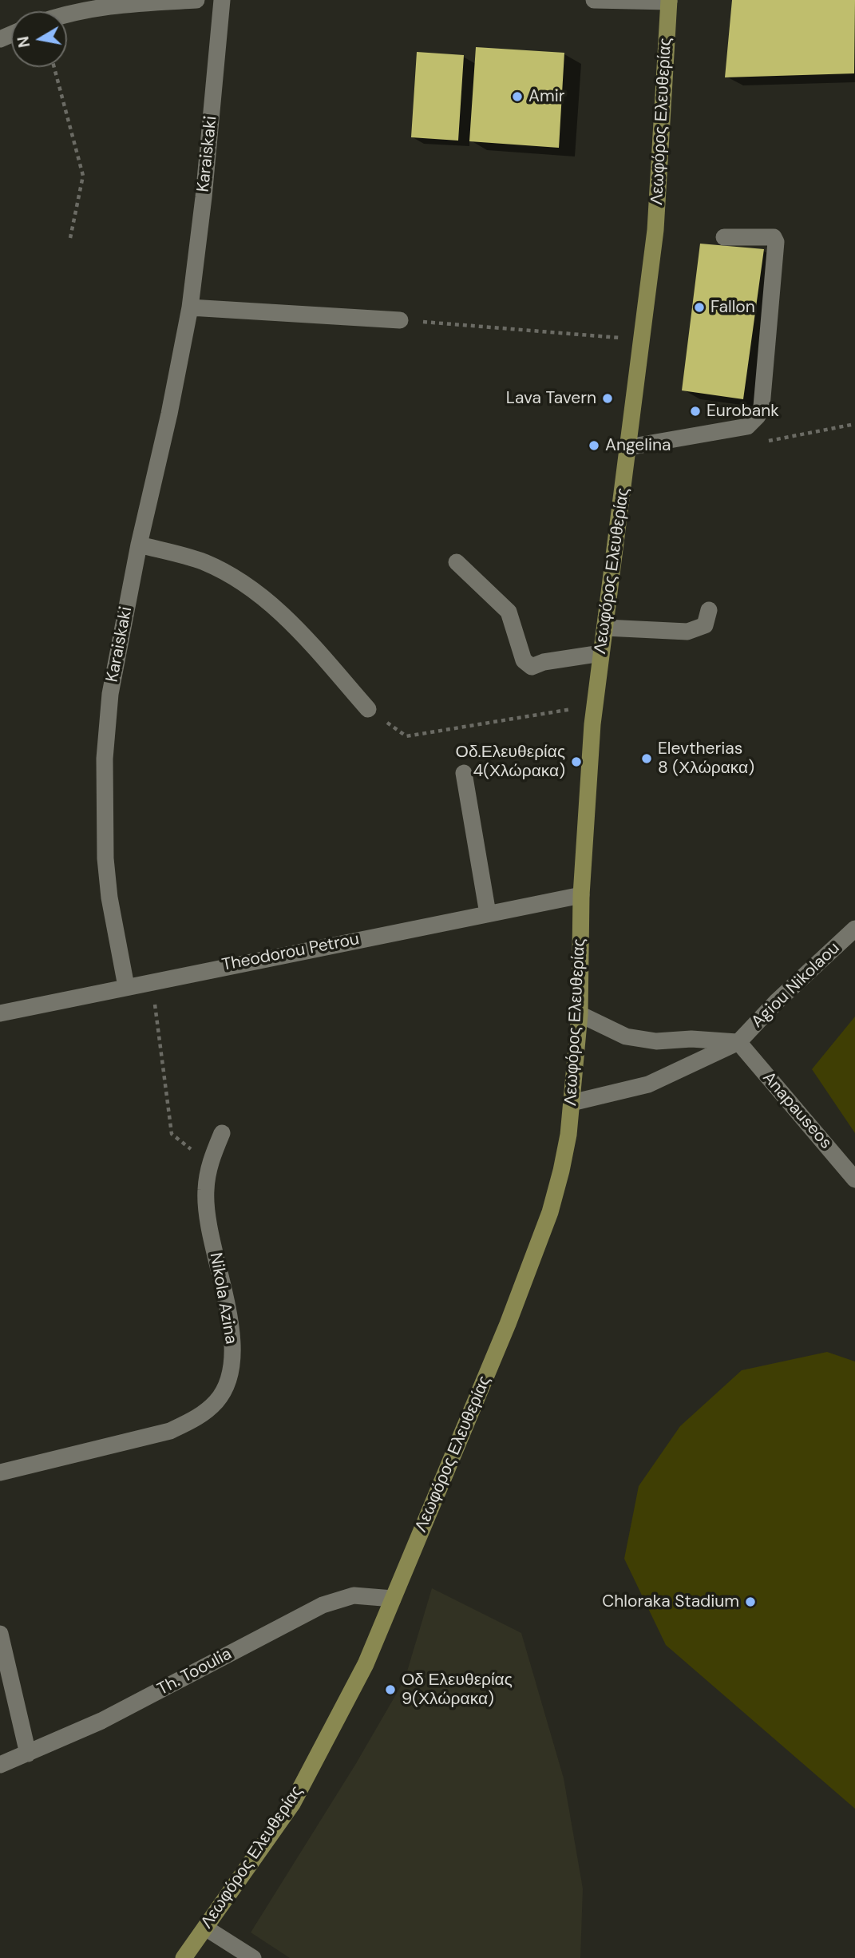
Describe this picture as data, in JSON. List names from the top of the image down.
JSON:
{
  "streets": {
    "main road": ["Λεωφόρος Ελευθερίας"],
    "street": [
      "Karaiskaki",
      "Theodorou Petrou",
      "Agiou Nikolaou",
      "Anapauseos",
      "Nikola Azina",
      "Th. Tooulia"
    ]
  },
  "crossings": [
    ["Λεωφόρος Ελευθερίας", "Theodorou Petrou"],
    ["Λεωφόρος Ελευθερίας", "Agiou Nikolaou"],
    ["Λεωφόρος Ελευθερίας", "Th. Tooulia"],
    ["Karaiskaki", "Theodorou Petrou"],
    ["Agiou Nikolaou", "Anapauseos"]
  ],
  "places": [
    "Amir",
    "Fallon",
    "Lava Tavern",
    "Eurobank",
    "Angelina",
    "Elevtherias 8 (Χλώρακα)",
    "Οδ.Ελευθερίας 4(Χλώρακα)",
    "Chloraka Stadium",
    "Οδ Ελευθερίας 9(Χλώρακα)"
  ],
  "north": "left"
}
